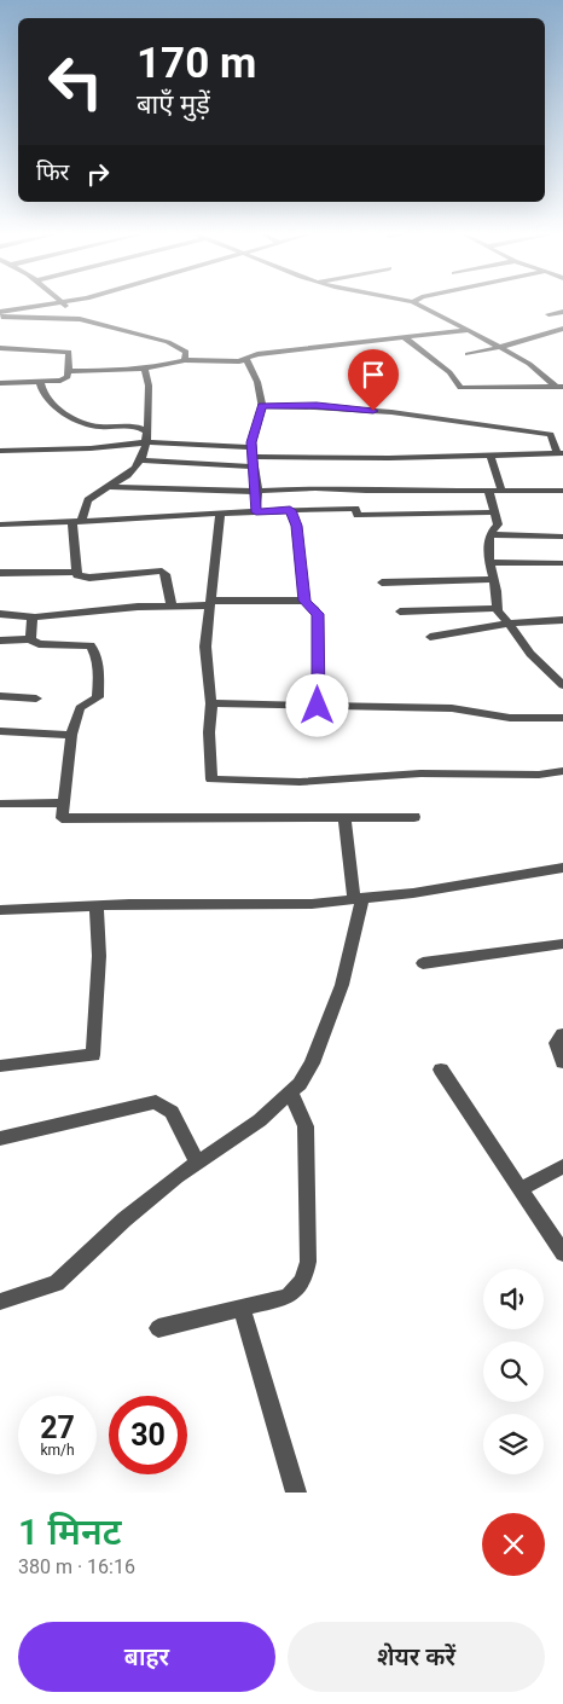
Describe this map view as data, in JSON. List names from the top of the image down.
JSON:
{
  "page": {
    "turn": ["170 m", "बाएँ मुड़ें"],
    "then": "फिर",
    "speed": "27 km/h",
    "limit": "30",
    "heading": ["1 मिनट", "380 m · 16:16"],
    "buttons": ["बाहर", "शेयर करें"]
  }
}
